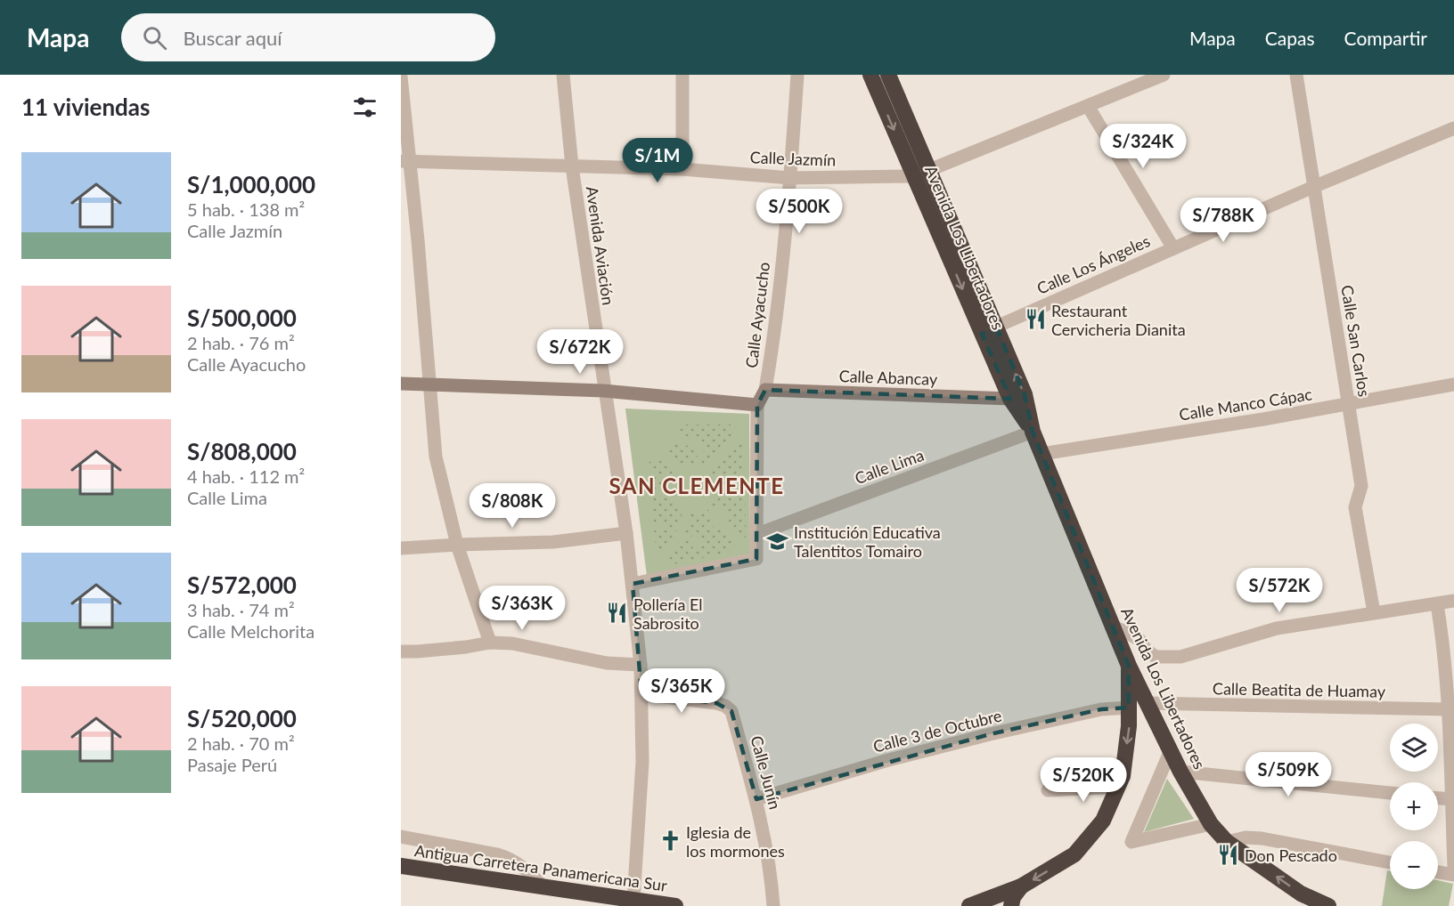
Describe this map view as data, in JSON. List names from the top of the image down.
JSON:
{
  "streets": {
    "highway": ["Avenida Los Libertadores", "Antigua Carretera Panamericana Sur"],
    "street": [
      "Calle Jazmín",
      "Avenida Aviación",
      "Calle Los Ángeles",
      "Calle Ayacucho",
      "Calle San Carlos",
      "Calle Abancay",
      "Calle Manco Cápac",
      "Calle Lima",
      "Calle Beatita de Huamay",
      "Calle 3 de Octubre",
      "Calle Junín"
    ]
  },
  "crossings": [
    ["Calle Jazmín", "Avenida Aviación"],
    ["Calle Jazmín", "Avenida Los Libertadores"],
    ["Calle Jazmín", "Calle Ayacucho"],
    ["Avenida Aviación", "Calle Ayacucho"],
    ["Avenida Aviación", "Calle Junín"],
    ["Avenida Aviación", "Antigua Carretera Panamericana Sur"],
    ["Avenida Los Libertadores", "Calle Los Ángeles"],
    ["Avenida Los Libertadores", "Calle Abancay"],
    ["Avenida Los Libertadores", "Calle Manco Cápac"],
    ["Avenida Los Libertadores", "Calle Lima"],
    ["Avenida Los Libertadores", "Calle Beatita de Huamay"],
    ["Calle Los Ángeles", "Calle San Carlos"],
    ["Calle Ayacucho", "Calle Abancay"],
    ["Calle Ayacucho", "Calle Lima"],
    ["Calle San Carlos", "Calle Manco Cápac"],
    ["Calle 3 de Octubre", "Calle Junín"]
  ],
  "districts": ["SAN CLEMENTE"],
  "places": {
    "restaurant": ["Restaurant Cervicheria Dianita", "Pollería El Sabrosito", "Don Pescado"],
    "school or university": ["Institución Educativa Talentitos Tomairo"],
    "church": ["Iglesia de los mormones"]
  },
  "page": {
    "header": "Mapa",
    "search": "Buscar aquí",
    "nav": ["Mapa", "Capas", "Compartir"],
    "heading": "11 viviendas",
    "price": [
      "S/324K",
      "S/1M",
      "S/500K",
      "S/788K",
      "S/672K",
      "S/808K",
      "S/572K",
      "S/363K",
      "S/365K",
      "S/509K",
      "S/520K"
    ],
    "list": [
      {
        "name": "S/1,000,000",
        "note": "5 hab. · 138 m² · Calle Jazmín"
      },
      {
        "name": "S/500,000",
        "note": "2 hab. · 76 m² · Calle Ayacucho"
      },
      {
        "name": "S/808,000",
        "note": "4 hab. · 112 m² · Calle Lima"
      },
      {
        "name": "S/572,000",
        "note": "3 hab. · 74 m² · Calle Melchorita"
      },
      {
        "name": "S/520,000",
        "note": "2 hab. · 70 m² · Pasaje Perú"
      }
    ],
    "map_buttons": ["+", "−"]
  }
}
